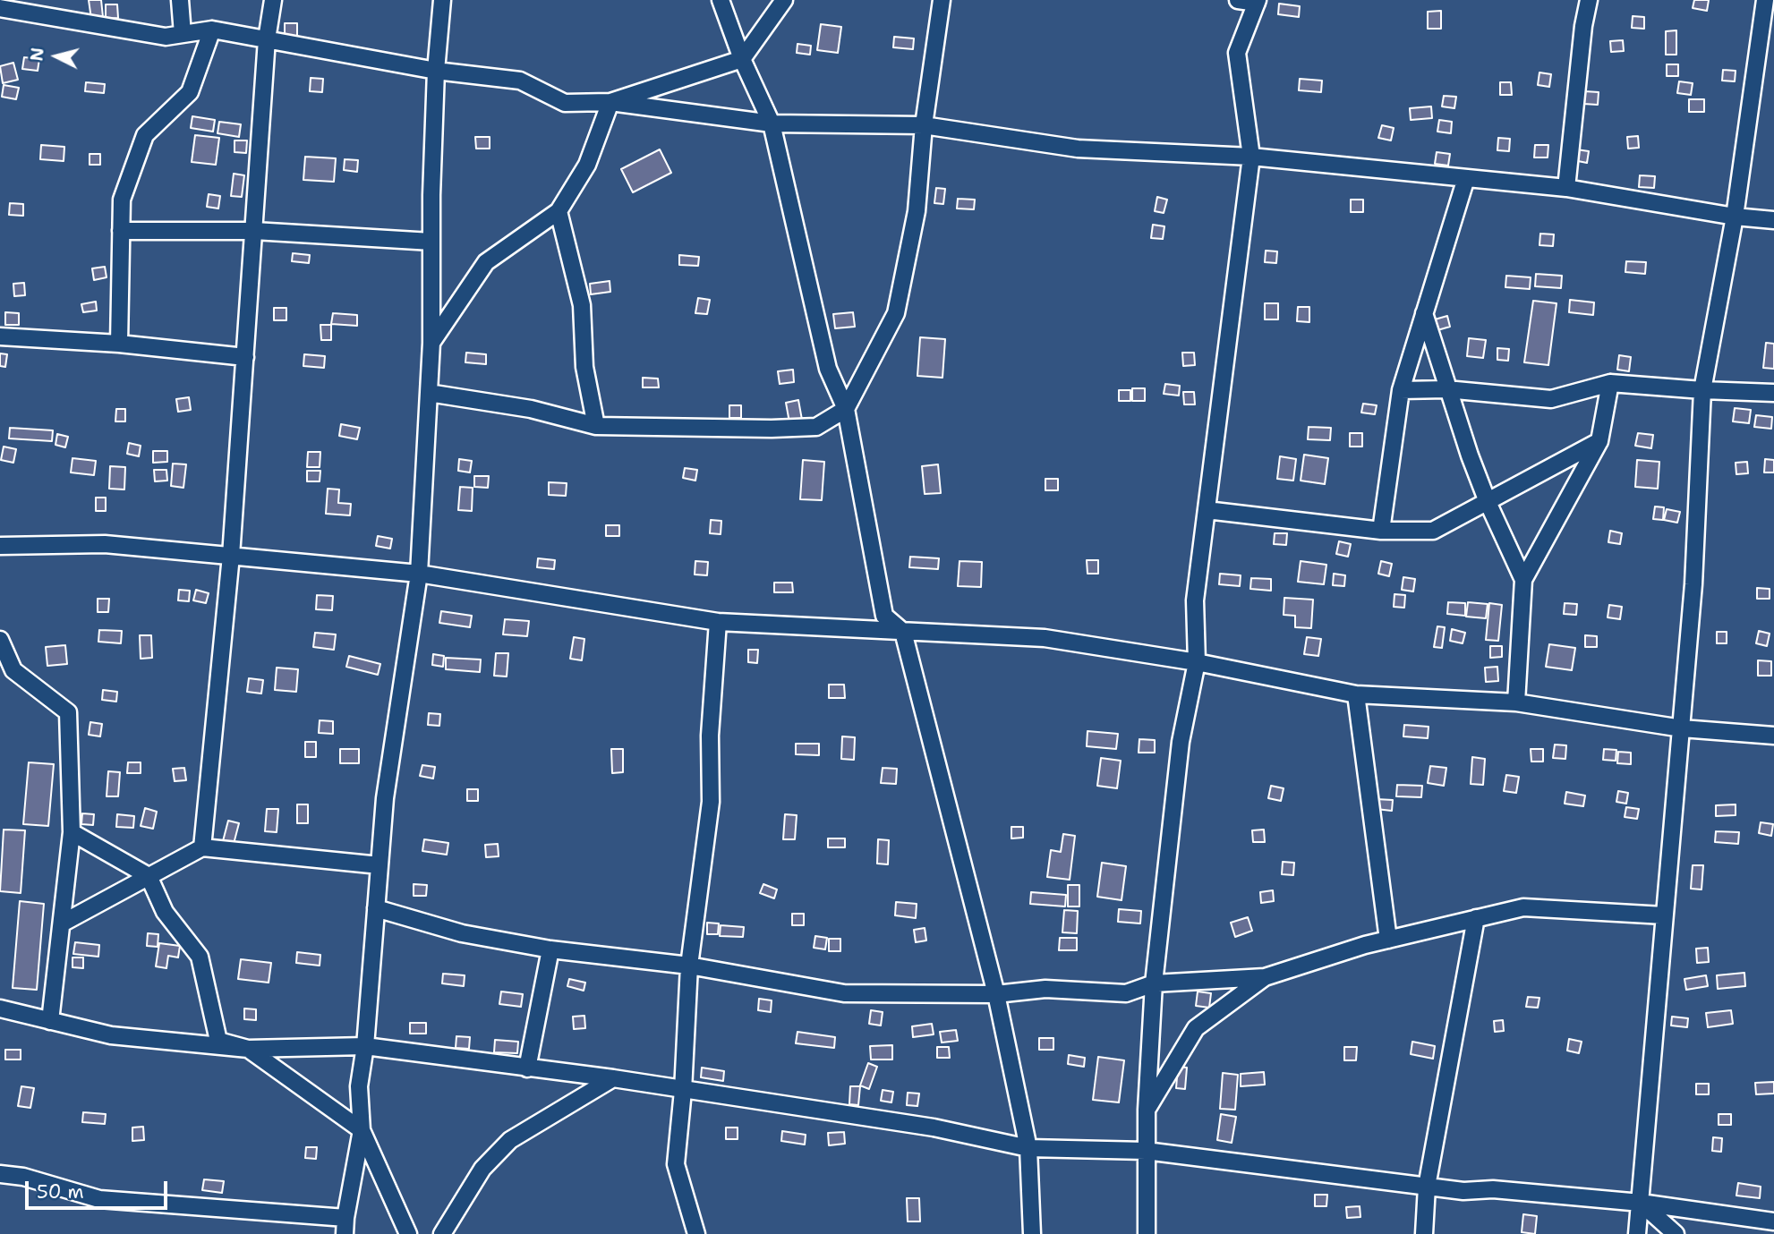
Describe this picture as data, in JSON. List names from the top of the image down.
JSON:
{
  "scale_bar": "50 m",
  "north": "left"
}
